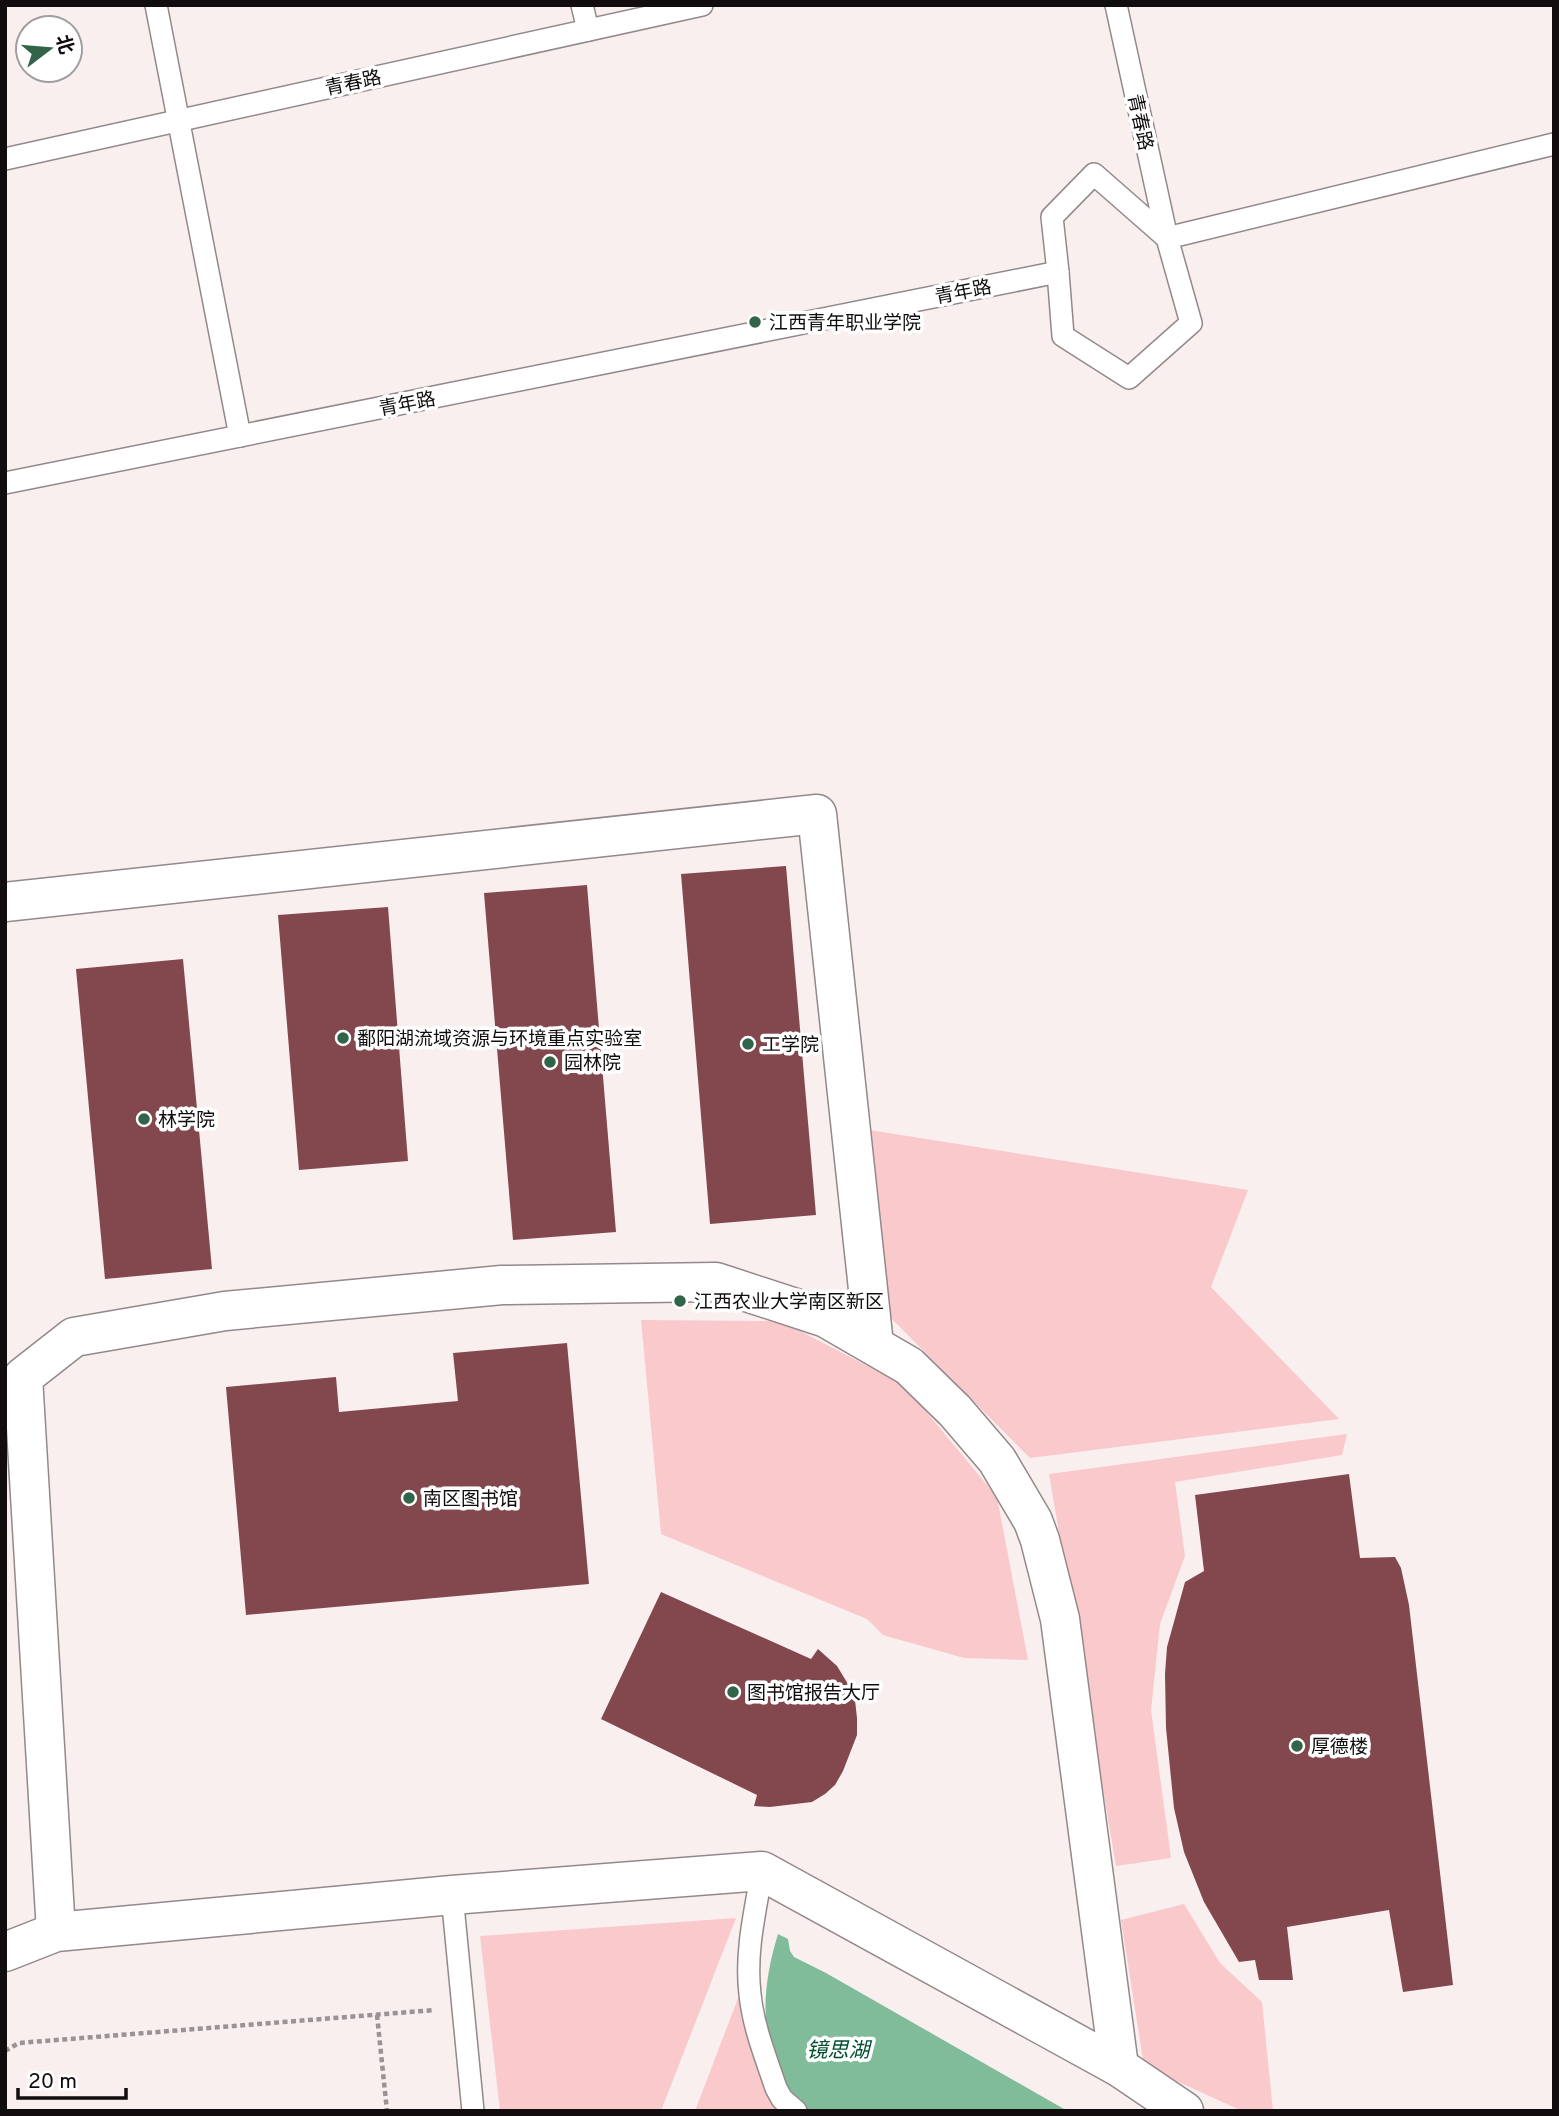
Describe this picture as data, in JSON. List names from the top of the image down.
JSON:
{
  "streets": {
    "lane": ["青春路", "青年路"]
  },
  "water": ["镜思湖"],
  "places": [
    "江西青年职业学院",
    "鄱阳湖流域资源与环境重点实验室",
    "工学院",
    "园林院",
    "林学院",
    "江西农业大学南区新区",
    "南区图书馆",
    "图书馆报告大厅",
    "厚德楼"
  ],
  "scale_bar": "20 m",
  "north": "right"
}
